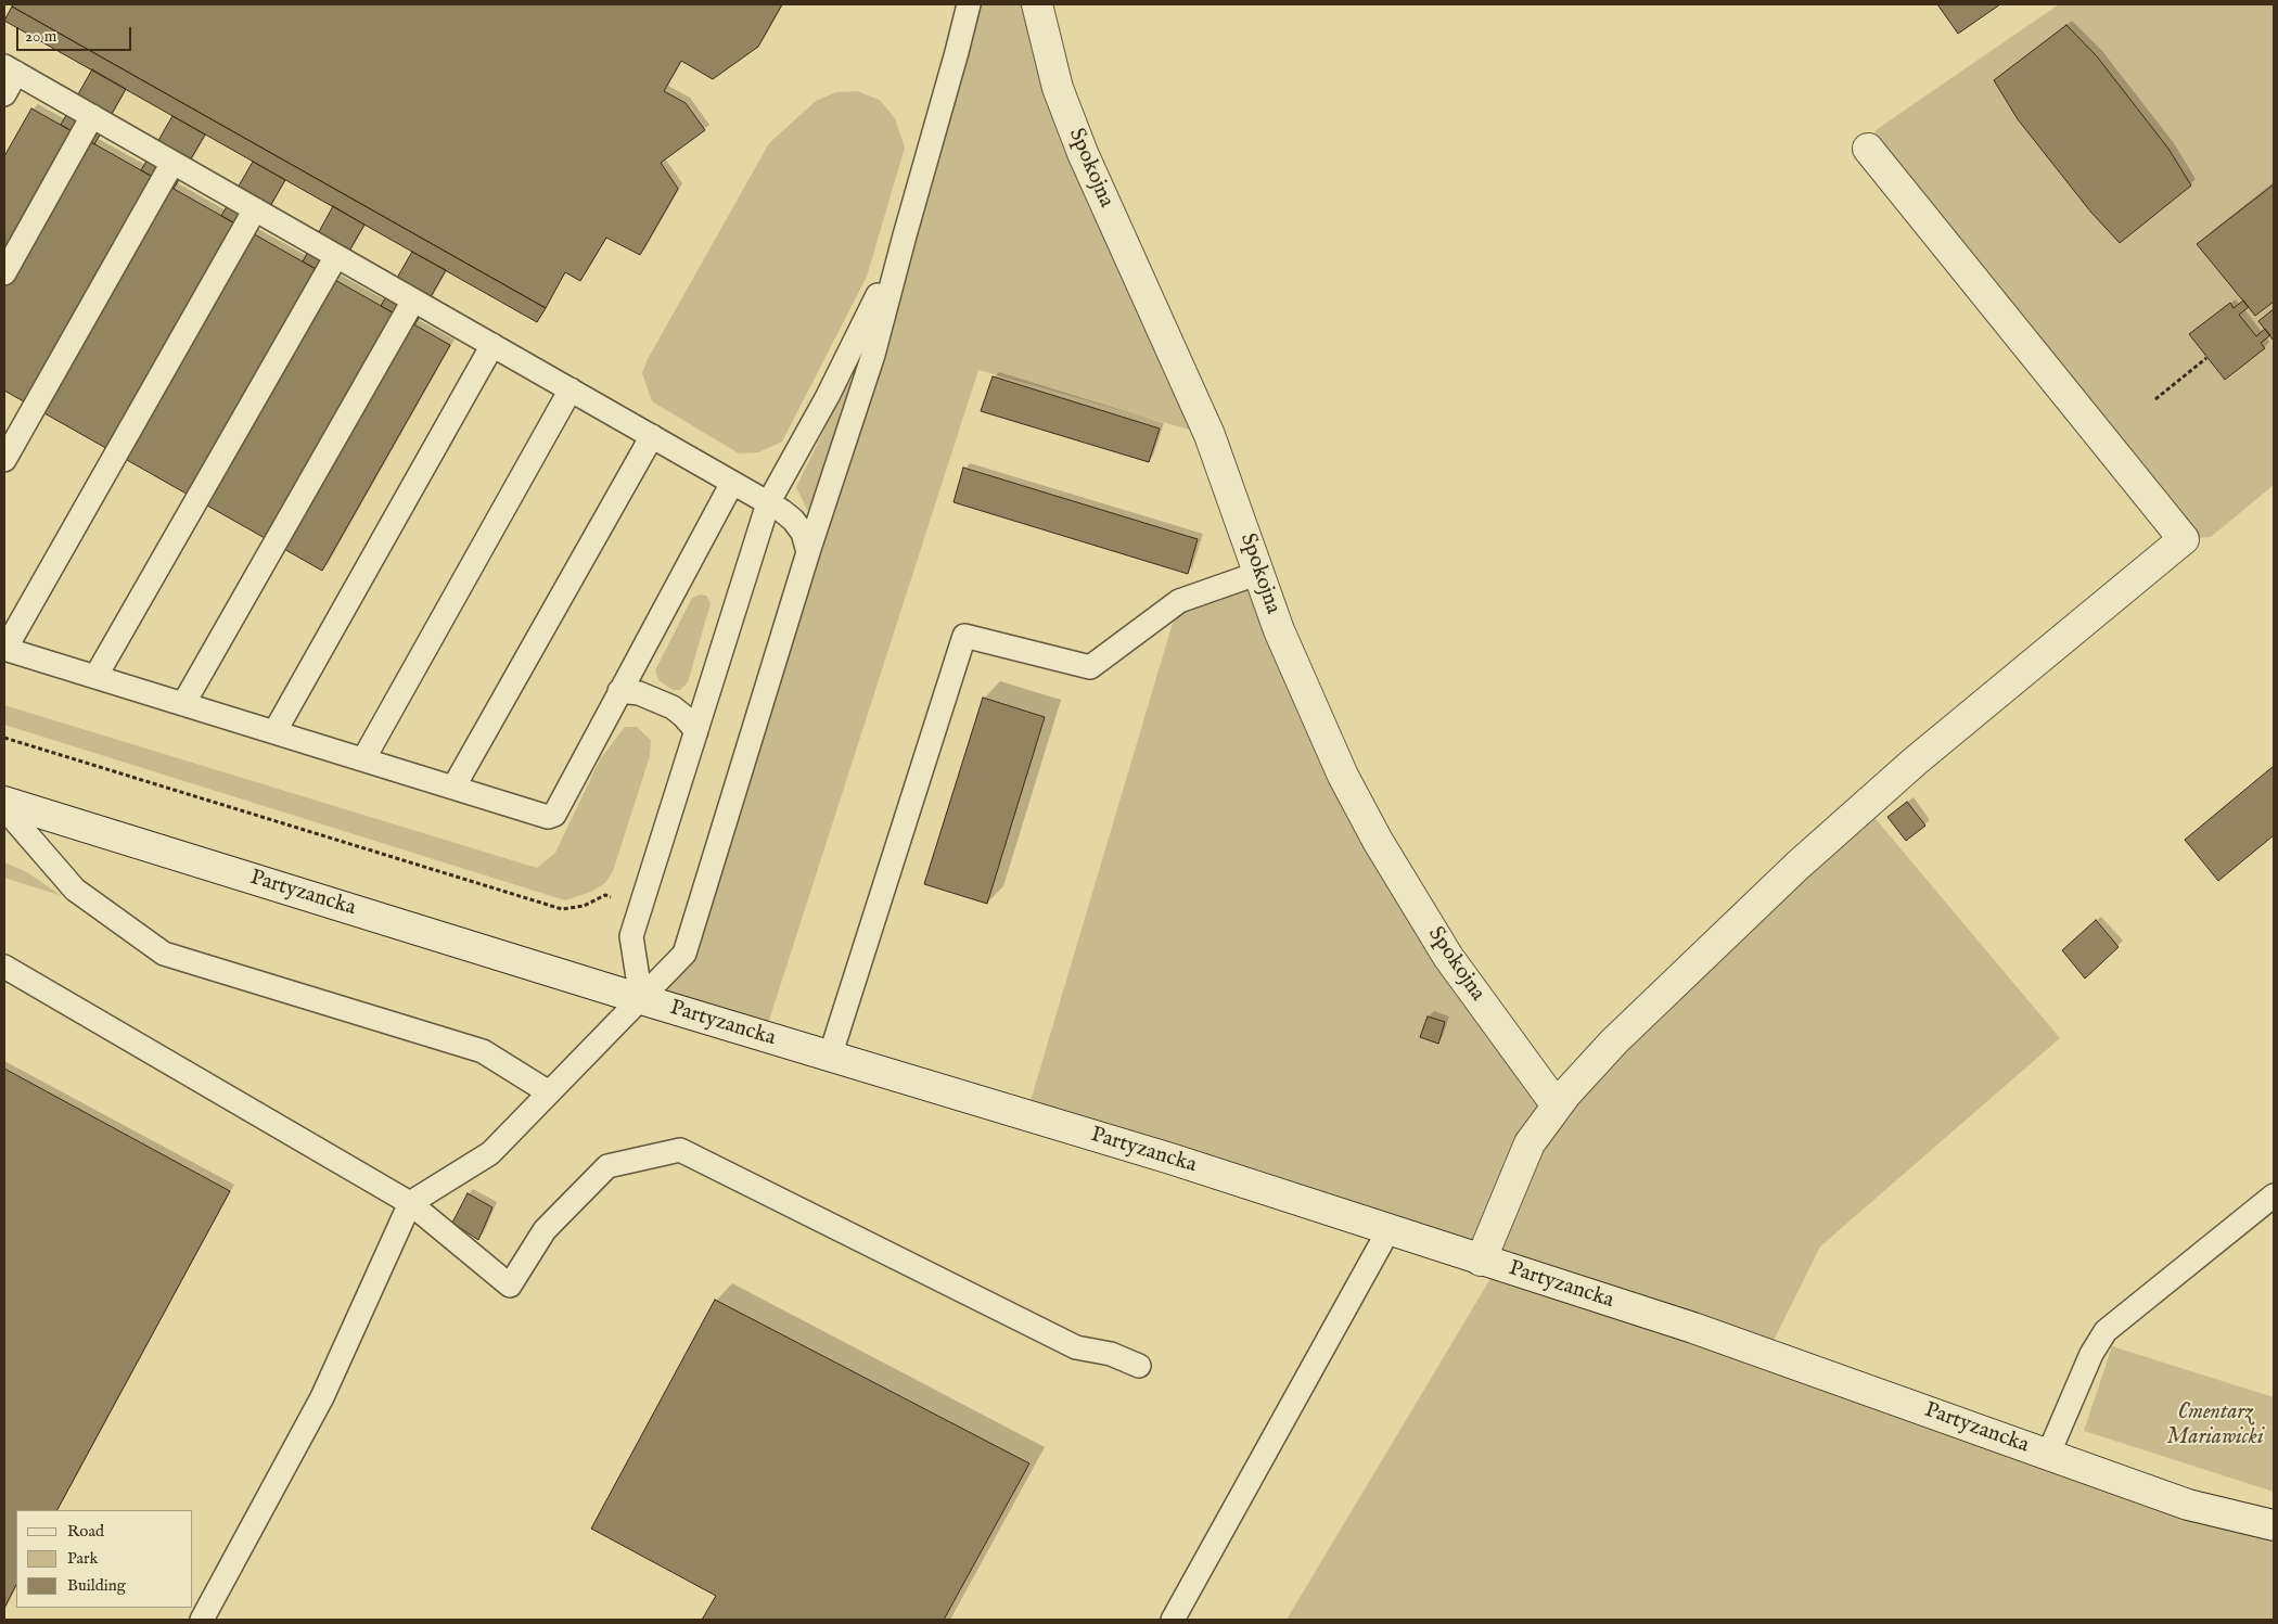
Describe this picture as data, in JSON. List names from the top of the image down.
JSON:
{
  "streets": {
    "street": ["Spokojna", "Partyzancka"]
  },
  "parks": ["Cmentarz Mariawicki"],
  "legend": ["Road", "Park", "Building"],
  "scale_bar": "20 m"
}
